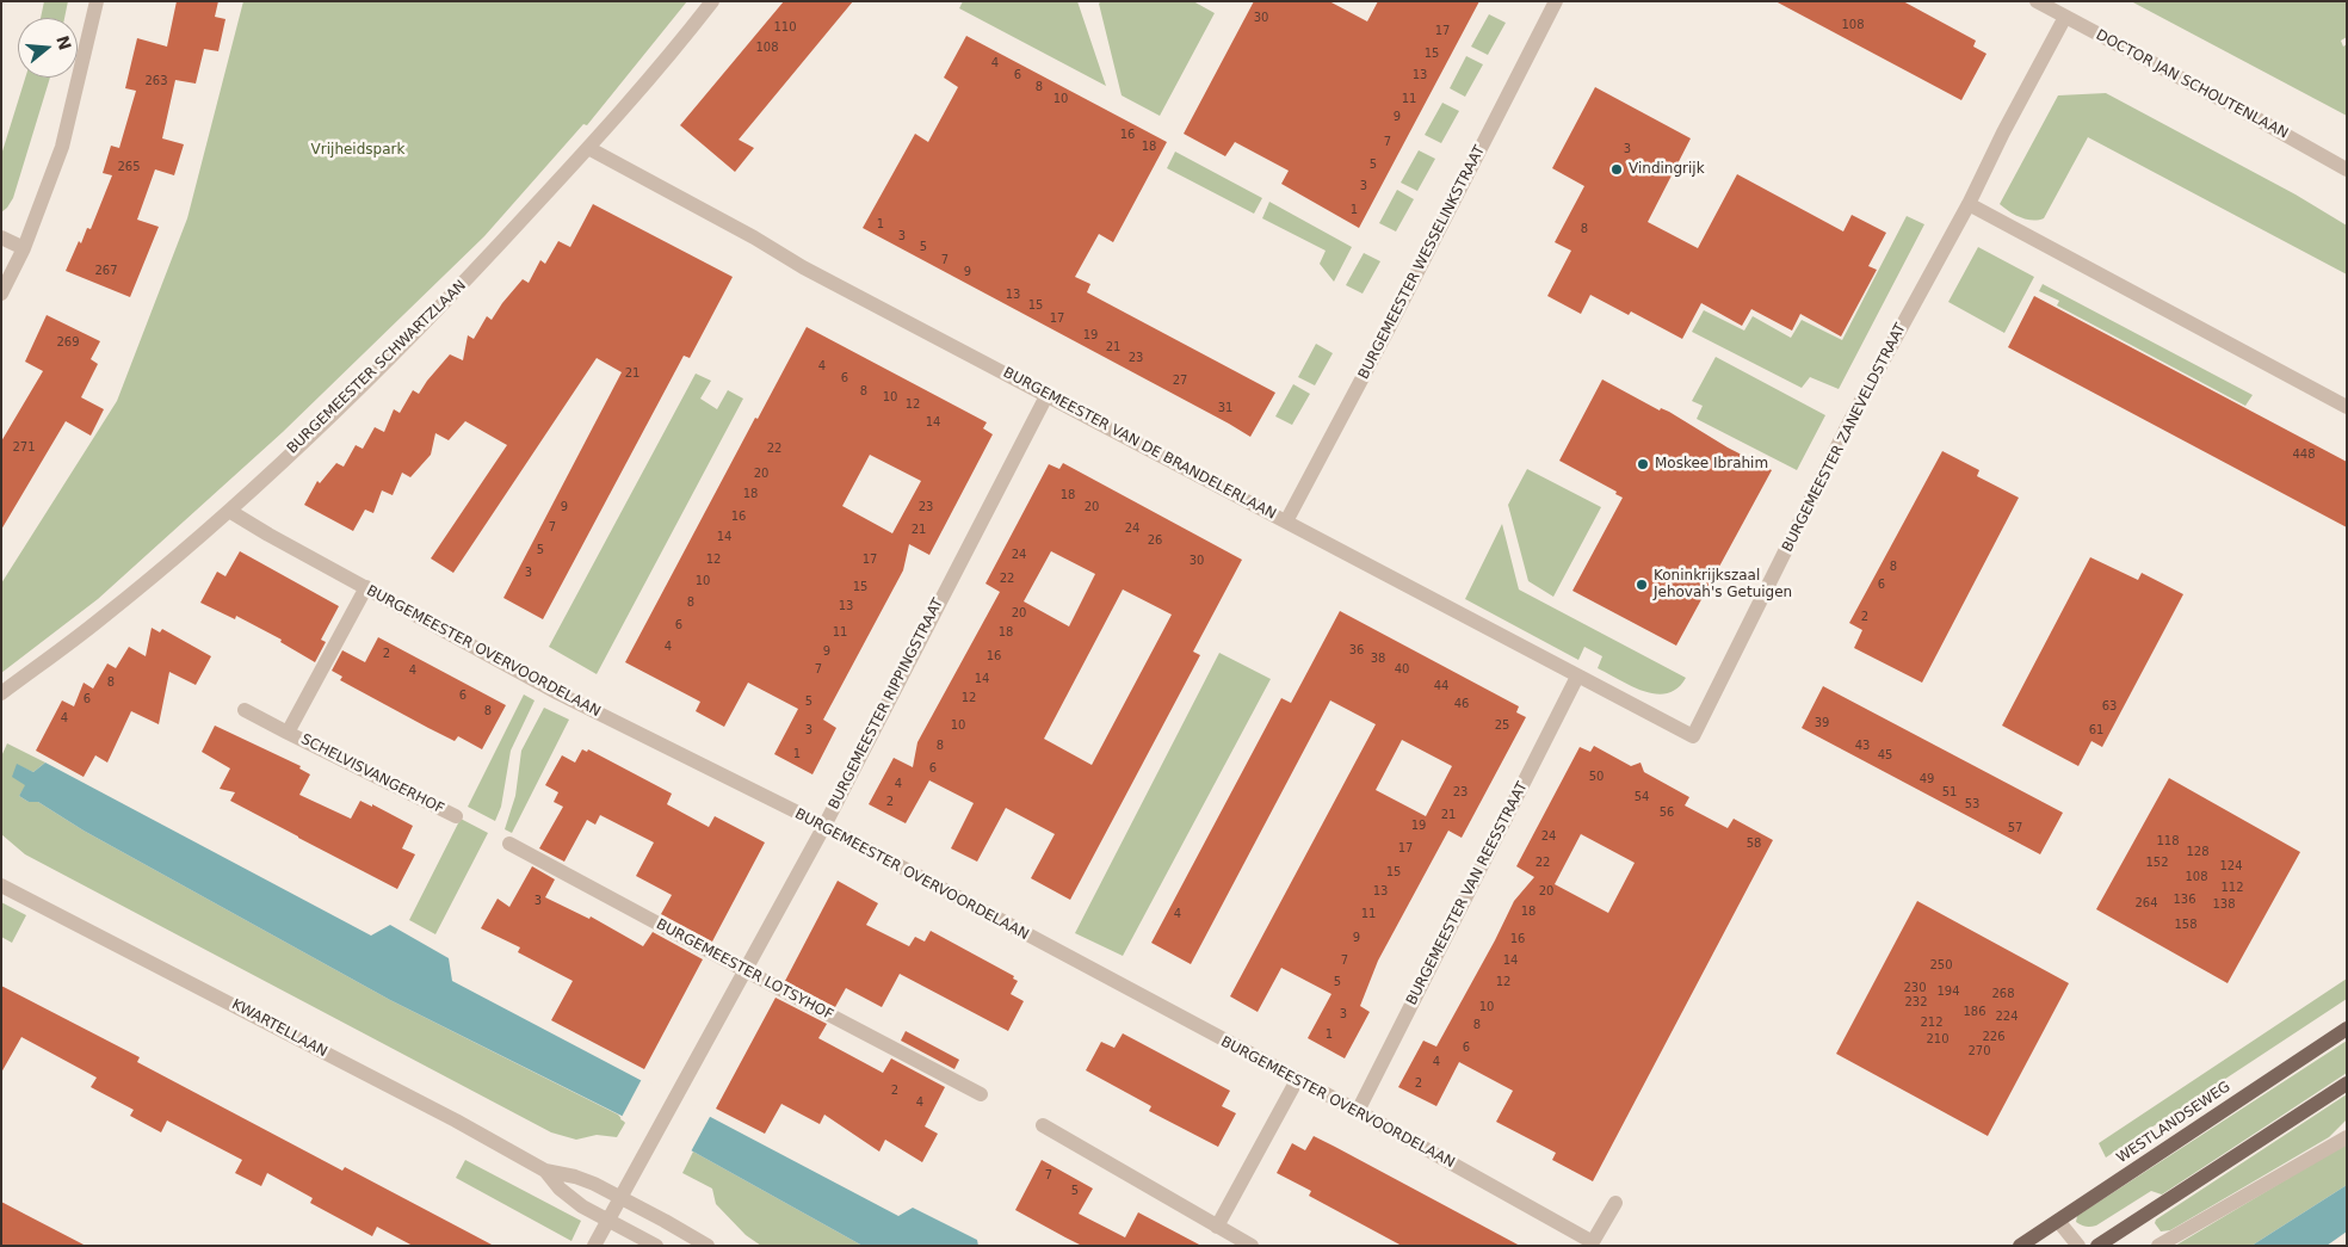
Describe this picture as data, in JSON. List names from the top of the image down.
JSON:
{
  "streets": {
    "main road": ["WESTLANDSEWEG"],
    "street": [
      "DOCTOR JAN SCHOUTENLAAN",
      "BURGEMEESTER WESSELINKSTRAAT",
      "BURGEMEESTER SCHWARTZLAAN",
      "BURGEMEESTER ZANEVELDSTRAAT",
      "BURGEMEESTER VAN DE BRANDELERLAAN",
      "BURGEMEESTER OVERVOORDELAAN",
      "BURGEMEESTER RIPPINGSTRAAT",
      "SCHELVISVANGERHOF",
      "BURGEMEESTER VAN REESSTRAAT",
      "BURGEMEESTER LOTSYHOF",
      "KWARTELLAAN"
    ]
  },
  "crossings": [
    ["DOCTOR JAN SCHOUTENLAAN", "BURGEMEESTER ZANEVELDSTRAAT"],
    ["BURGEMEESTER WESSELINKSTRAAT", "BURGEMEESTER VAN DE BRANDELERLAAN"],
    ["BURGEMEESTER SCHWARTZLAAN", "BURGEMEESTER VAN DE BRANDELERLAAN"],
    ["BURGEMEESTER SCHWARTZLAAN", "BURGEMEESTER OVERVOORDELAAN"],
    ["BURGEMEESTER ZANEVELDSTRAAT", "BURGEMEESTER VAN DE BRANDELERLAAN"],
    ["BURGEMEESTER VAN DE BRANDELERLAAN", "BURGEMEESTER RIPPINGSTRAAT"],
    ["BURGEMEESTER VAN DE BRANDELERLAAN", "BURGEMEESTER VAN REESSTRAAT"],
    ["BURGEMEESTER OVERVOORDELAAN", "BURGEMEESTER RIPPINGSTRAAT"],
    ["BURGEMEESTER OVERVOORDELAAN", "SCHELVISVANGERHOF"],
    ["BURGEMEESTER OVERVOORDELAAN", "BURGEMEESTER VAN REESSTRAAT"],
    ["BURGEMEESTER RIPPINGSTRAAT", "BURGEMEESTER LOTSYHOF"],
    ["BURGEMEESTER RIPPINGSTRAAT", "KWARTELLAAN"]
  ],
  "parks": ["Vrijheidspark"],
  "places": ["Vindingrijk", "Moskee Ibrahim", "Koninkrijkszaal Jehovah's Getuigen"],
  "house_numbers": [
    "30",
    "108",
    "110",
    "17",
    "108",
    "15",
    "4",
    "6",
    "13",
    "263",
    "8",
    "10",
    "11",
    "9",
    "16",
    "7",
    "18",
    "3",
    "5",
    "265",
    "3",
    "1",
    "1",
    "8",
    "3",
    "5",
    "7",
    "267",
    "9",
    "13",
    "15",
    "17",
    "19",
    "269",
    "21",
    "23",
    "4",
    "21",
    "6",
    "27",
    "8",
    "10",
    "12",
    "31",
    "14",
    "271",
    "22",
    "448",
    "20",
    "18",
    "18",
    "9",
    "23",
    "20",
    "16",
    "7",
    "24",
    "21",
    "14",
    "26",
    "5",
    "24",
    "12",
    "17",
    "30",
    "8",
    "3",
    "22",
    "10",
    "6",
    "15",
    "8",
    "13",
    "20",
    "2",
    "6",
    "11",
    "18",
    "4",
    "36",
    "9",
    "2",
    "16",
    "38",
    "7",
    "40",
    "4",
    "14",
    "8",
    "44",
    "6",
    "12",
    "6",
    "5",
    "46",
    "63",
    "8",
    "4",
    "39",
    "10",
    "25",
    "3",
    "61",
    "8",
    "43",
    "1",
    "45",
    "6",
    "50",
    "49",
    "4",
    "23",
    "51",
    "54",
    "2",
    "53",
    "56",
    "21",
    "19",
    "57",
    "24",
    "118",
    "58",
    "17",
    "128",
    "22",
    "152",
    "124",
    "15",
    "108",
    "112",
    "13",
    "20",
    "136",
    "3",
    "264",
    "138",
    "18",
    "4",
    "11",
    "158",
    "9",
    "16",
    "7",
    "14",
    "250",
    "5",
    "12",
    "230",
    "194",
    "268",
    "232",
    "10",
    "186",
    "3",
    "224",
    "212",
    "8",
    "1",
    "226",
    "210",
    "6",
    "270",
    "4",
    "2",
    "2",
    "4",
    "7",
    "5"
  ],
  "north": "right"
}
